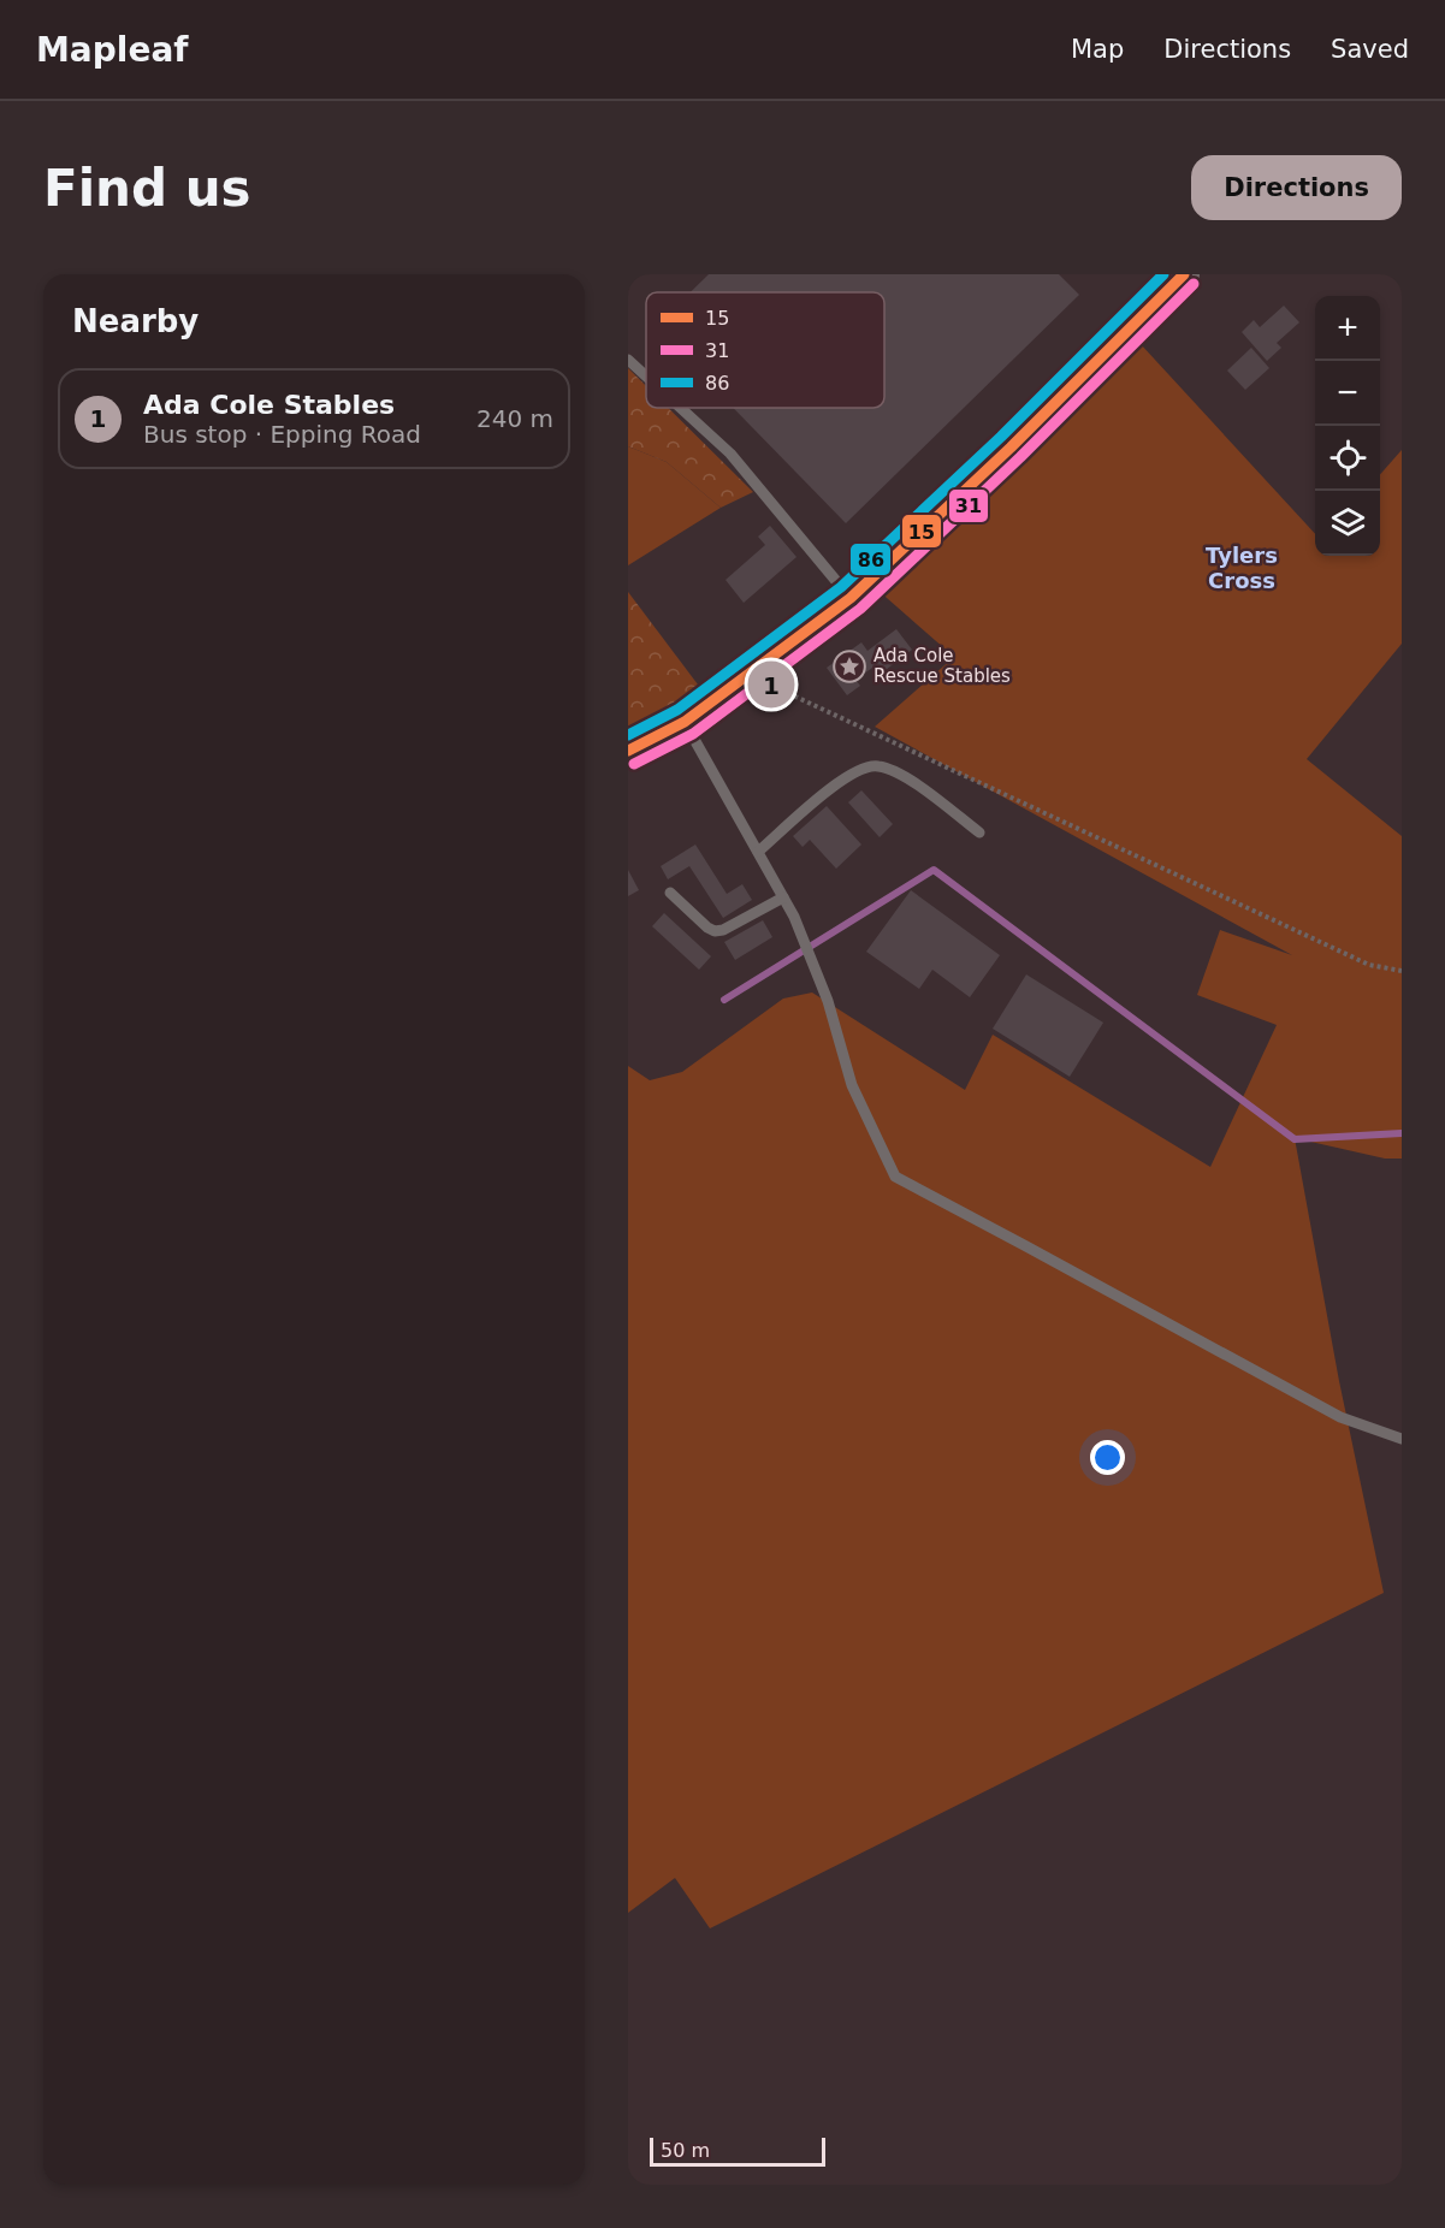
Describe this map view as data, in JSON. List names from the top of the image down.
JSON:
{
  "districts": ["Tylers Cross"],
  "places": {
    "place": ["Ada Cole Rescue Stables"]
  },
  "lines": ["transit line 15", "transit line 86", "transit line 31"],
  "legend": ["15", "31", "86"],
  "scale_bar": "50 m",
  "page": {
    "header": "Mapleaf",
    "nav": ["Map", "Directions", "Saved"],
    "buttons": "Directions",
    "title": "Find us",
    "heading": "Nearby",
    "map_buttons": ["+", "−"],
    "list": [
      {
        "mark": "1",
        "name": "Ada Cole Stables",
        "note": "Bus stop · Epping Road",
        "value": "240 m"
      }
    ],
    "pins": "1",
    "scale": "50 m"
  }
}
